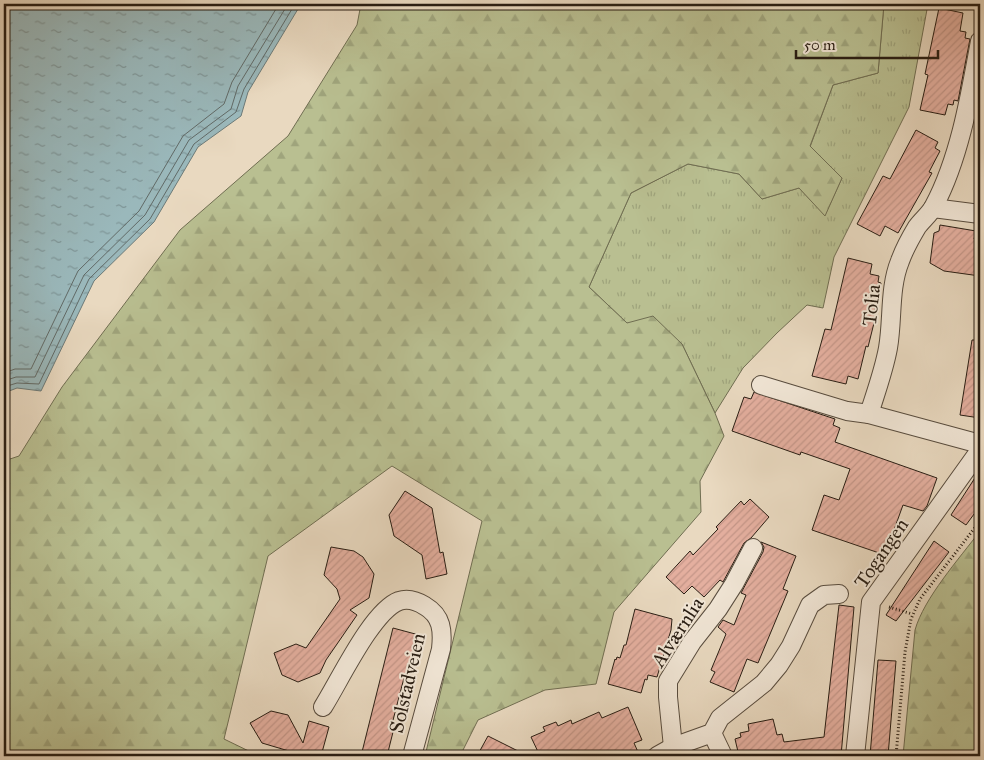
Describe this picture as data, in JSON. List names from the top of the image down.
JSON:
{
  "streets": {
    "street": [
      "Tolia",
      "Togangen",
      "Alværnlia",
      "Solstadveien"
    ]
  },
  "scale_bar": "50 m"
}
